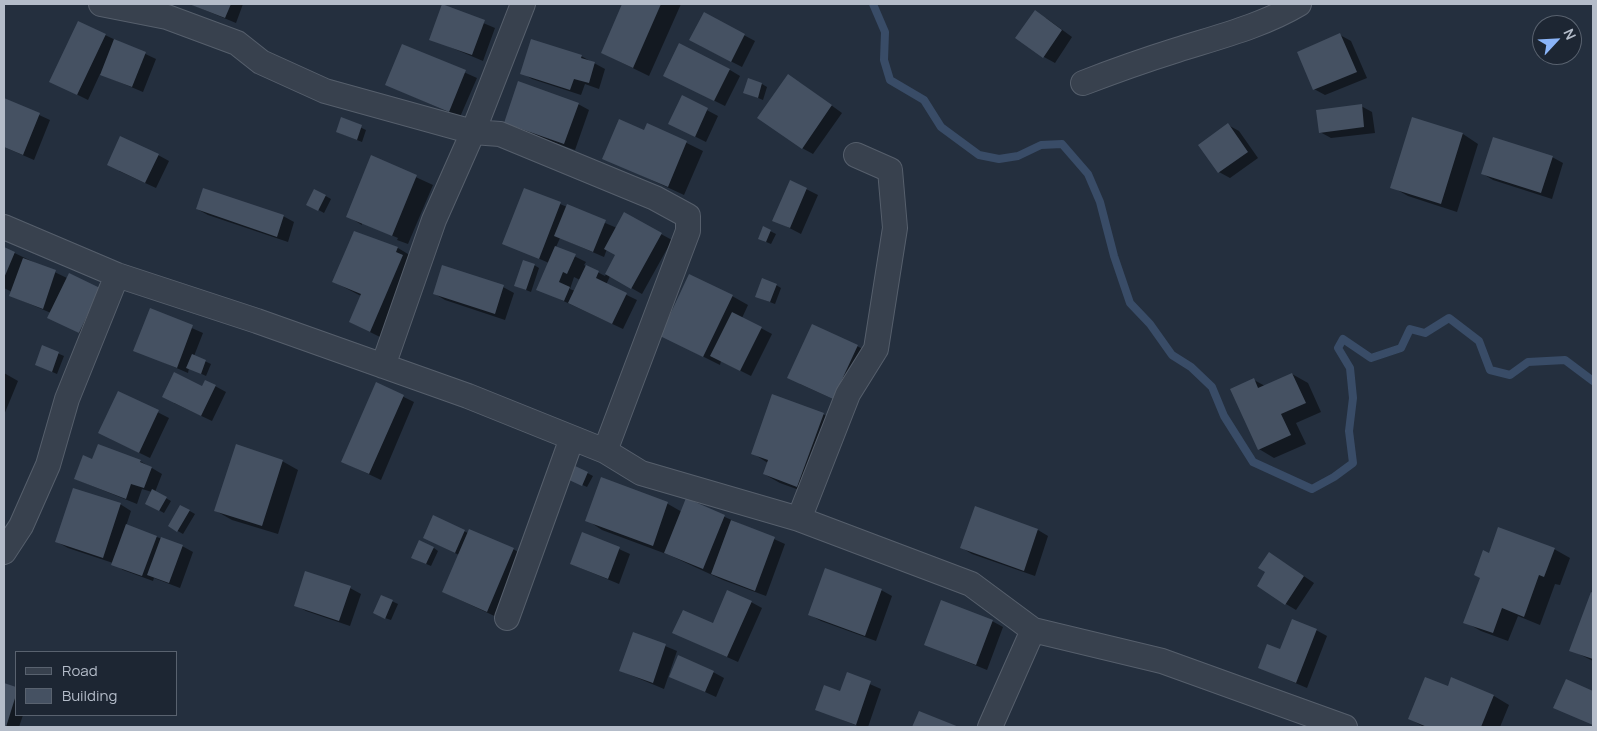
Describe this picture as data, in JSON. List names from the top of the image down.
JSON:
{
  "legend": ["Road", "Building"],
  "north": "top right"
}
